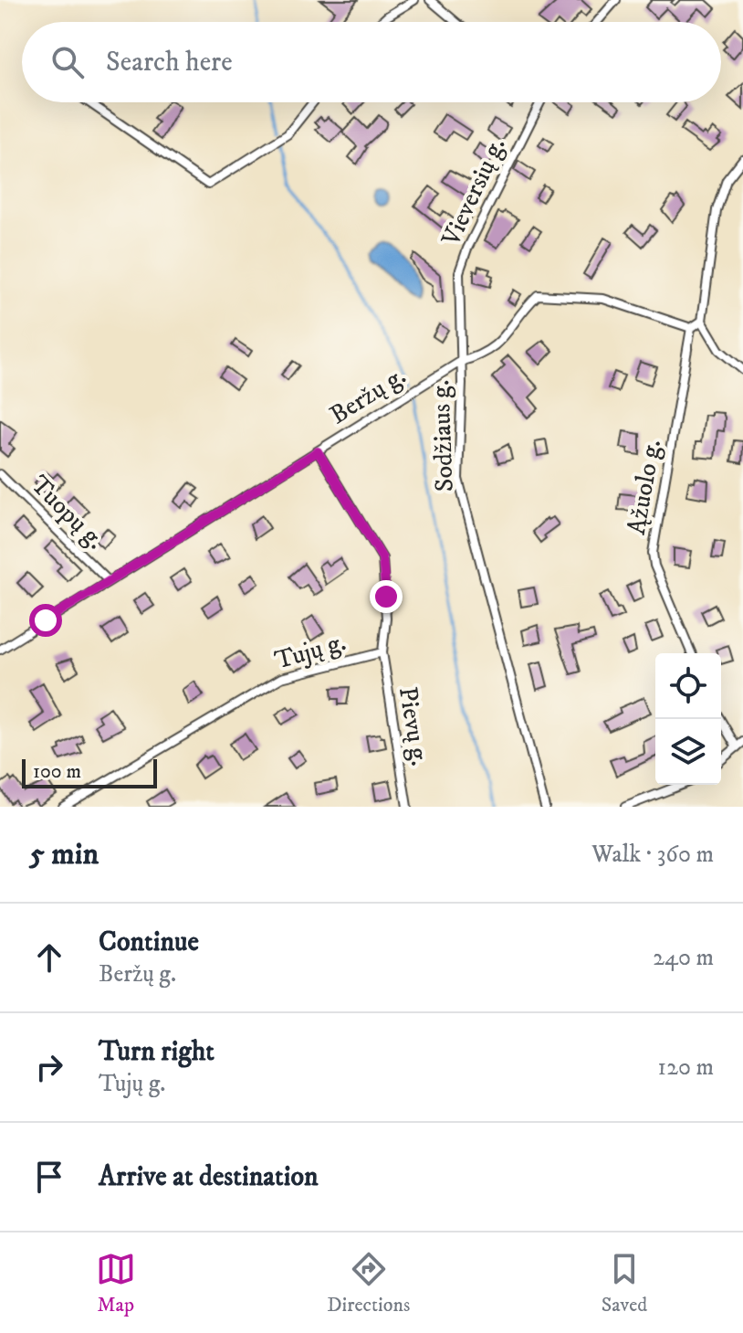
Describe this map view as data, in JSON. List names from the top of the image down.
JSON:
{
  "streets": {
    "street": [
      "Vieversių g.",
      "Beržų g.",
      "Sodžiaus g.",
      "Ąžuolo g.",
      "Tuopų g.",
      "Tujų g.",
      "Pievų g."
    ]
  },
  "crossings": [
    ["Vieversių g.", "Beržų g."],
    ["Vieversių g.", "Sodžiaus g."],
    ["Beržų g.", "Sodžiaus g."],
    ["Beržų g.", "Tuopų g."],
    ["Beržų g.", "Tujų g."],
    ["Sodžiaus g.", "Ąžuolo g."],
    ["Tujų g.", "Pievų g."]
  ],
  "scale_bar": "100 m",
  "page": {
    "search": "Search here",
    "scale": "100 m",
    "heading": ["5 min", "Walk · 360 m"],
    "list": [
      ["Continue", "Beržų g.", "240 m"],
      ["Turn right", "Tujų g.", "120 m"],
      "Arrive at destination"
    ],
    "nav": ["Map", "Directions", "Saved"]
  }
}
